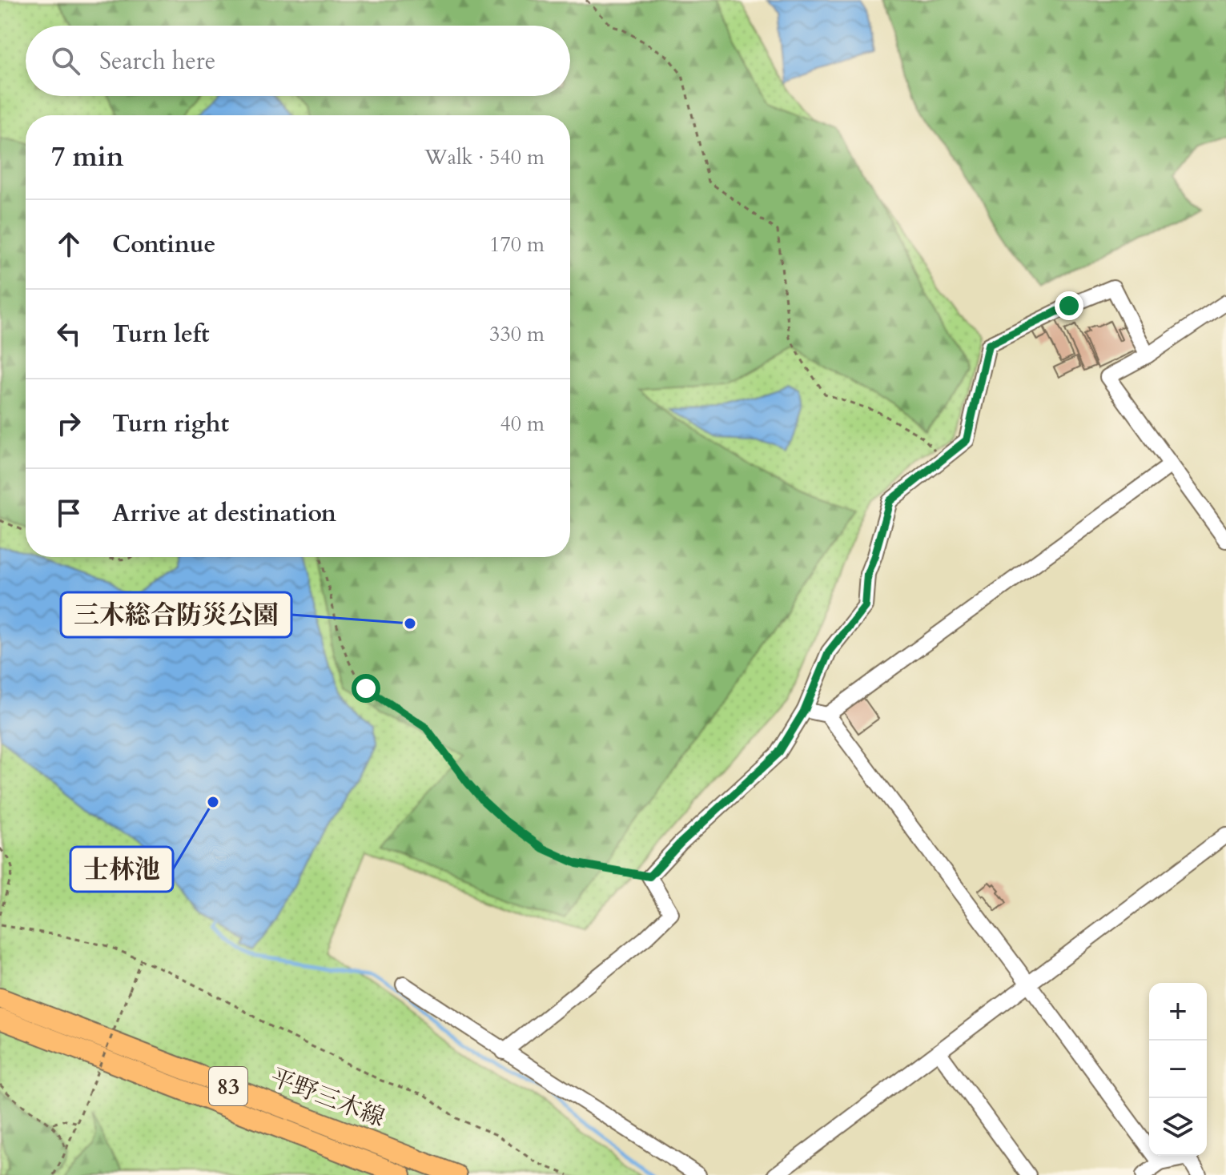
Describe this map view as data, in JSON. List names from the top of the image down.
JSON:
{
  "streets": {
    "main road": ["83", "平野三木線"]
  },
  "places": ["三木総合防災公園", "士林池"],
  "page": {
    "search": "Search here",
    "heading": ["7 min", "Walk · 540 m"],
    "list": [
      ["Continue", "170 m"],
      ["Turn left", "330 m"],
      ["Turn right", "40 m"],
      "Arrive at destination"
    ],
    "map_buttons": ["+", "−"]
  }
}
